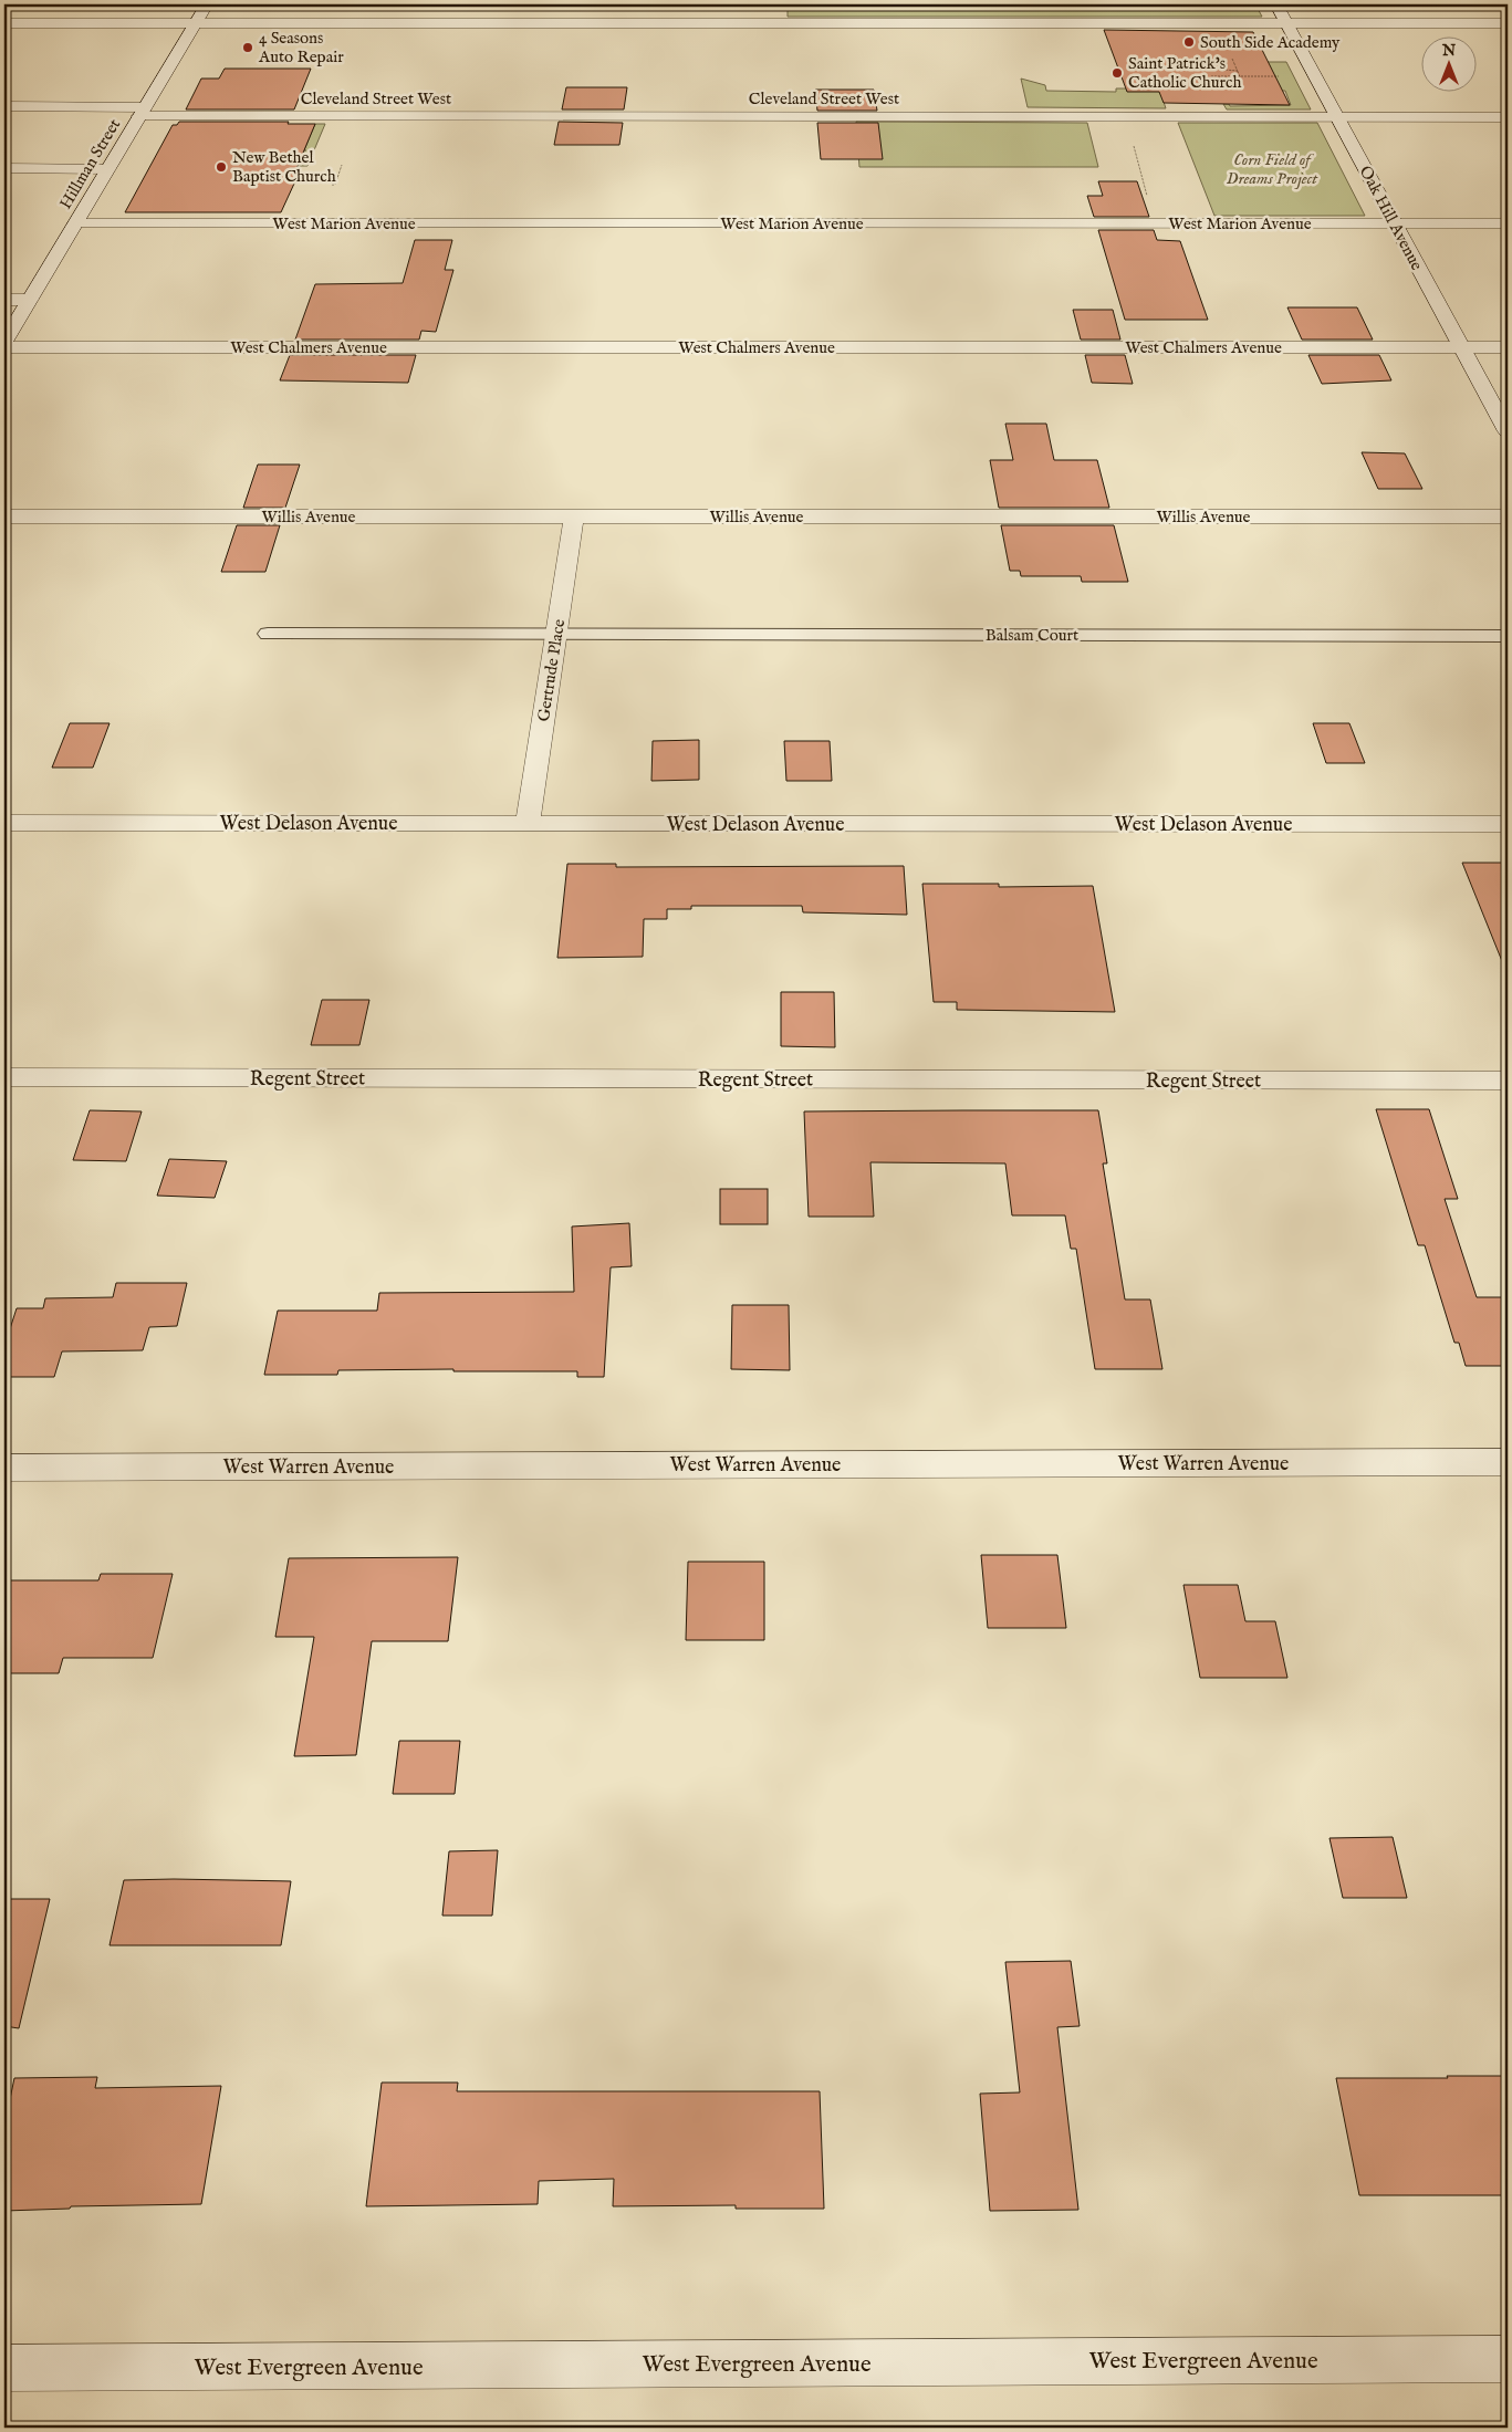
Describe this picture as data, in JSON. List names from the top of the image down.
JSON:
{
  "streets": {
    "street": [
      "Cleveland Street West",
      "Hillman Street",
      "Oak Hill Avenue",
      "West Marion Avenue",
      "West Chalmers Avenue",
      "Willis Avenue",
      "Gertrude Place",
      "West Delason Avenue",
      "Regent Street",
      "West Warren Avenue",
      "West Evergreen Avenue"
    ],
    "lane": ["Balsam Court"]
  },
  "crossings": [
    ["Cleveland Street West", "Hillman Street"],
    ["Cleveland Street West", "Oak Hill Avenue"],
    ["Hillman Street", "West Marion Avenue"],
    ["Oak Hill Avenue", "West Marion Avenue"],
    ["Oak Hill Avenue", "West Chalmers Avenue"],
    ["Willis Avenue", "Gertrude Place"],
    ["Balsam Court", "Gertrude Place"],
    ["Gertrude Place", "West Delason Avenue"]
  ],
  "parks": ["Corn Field of Dreams Project"],
  "places": [
    "South Side Academy",
    "4 Seasons Auto Repair",
    "Saint Patrick's Catholic Church",
    "New Bethel Baptist Church"
  ],
  "north": "top"
}
